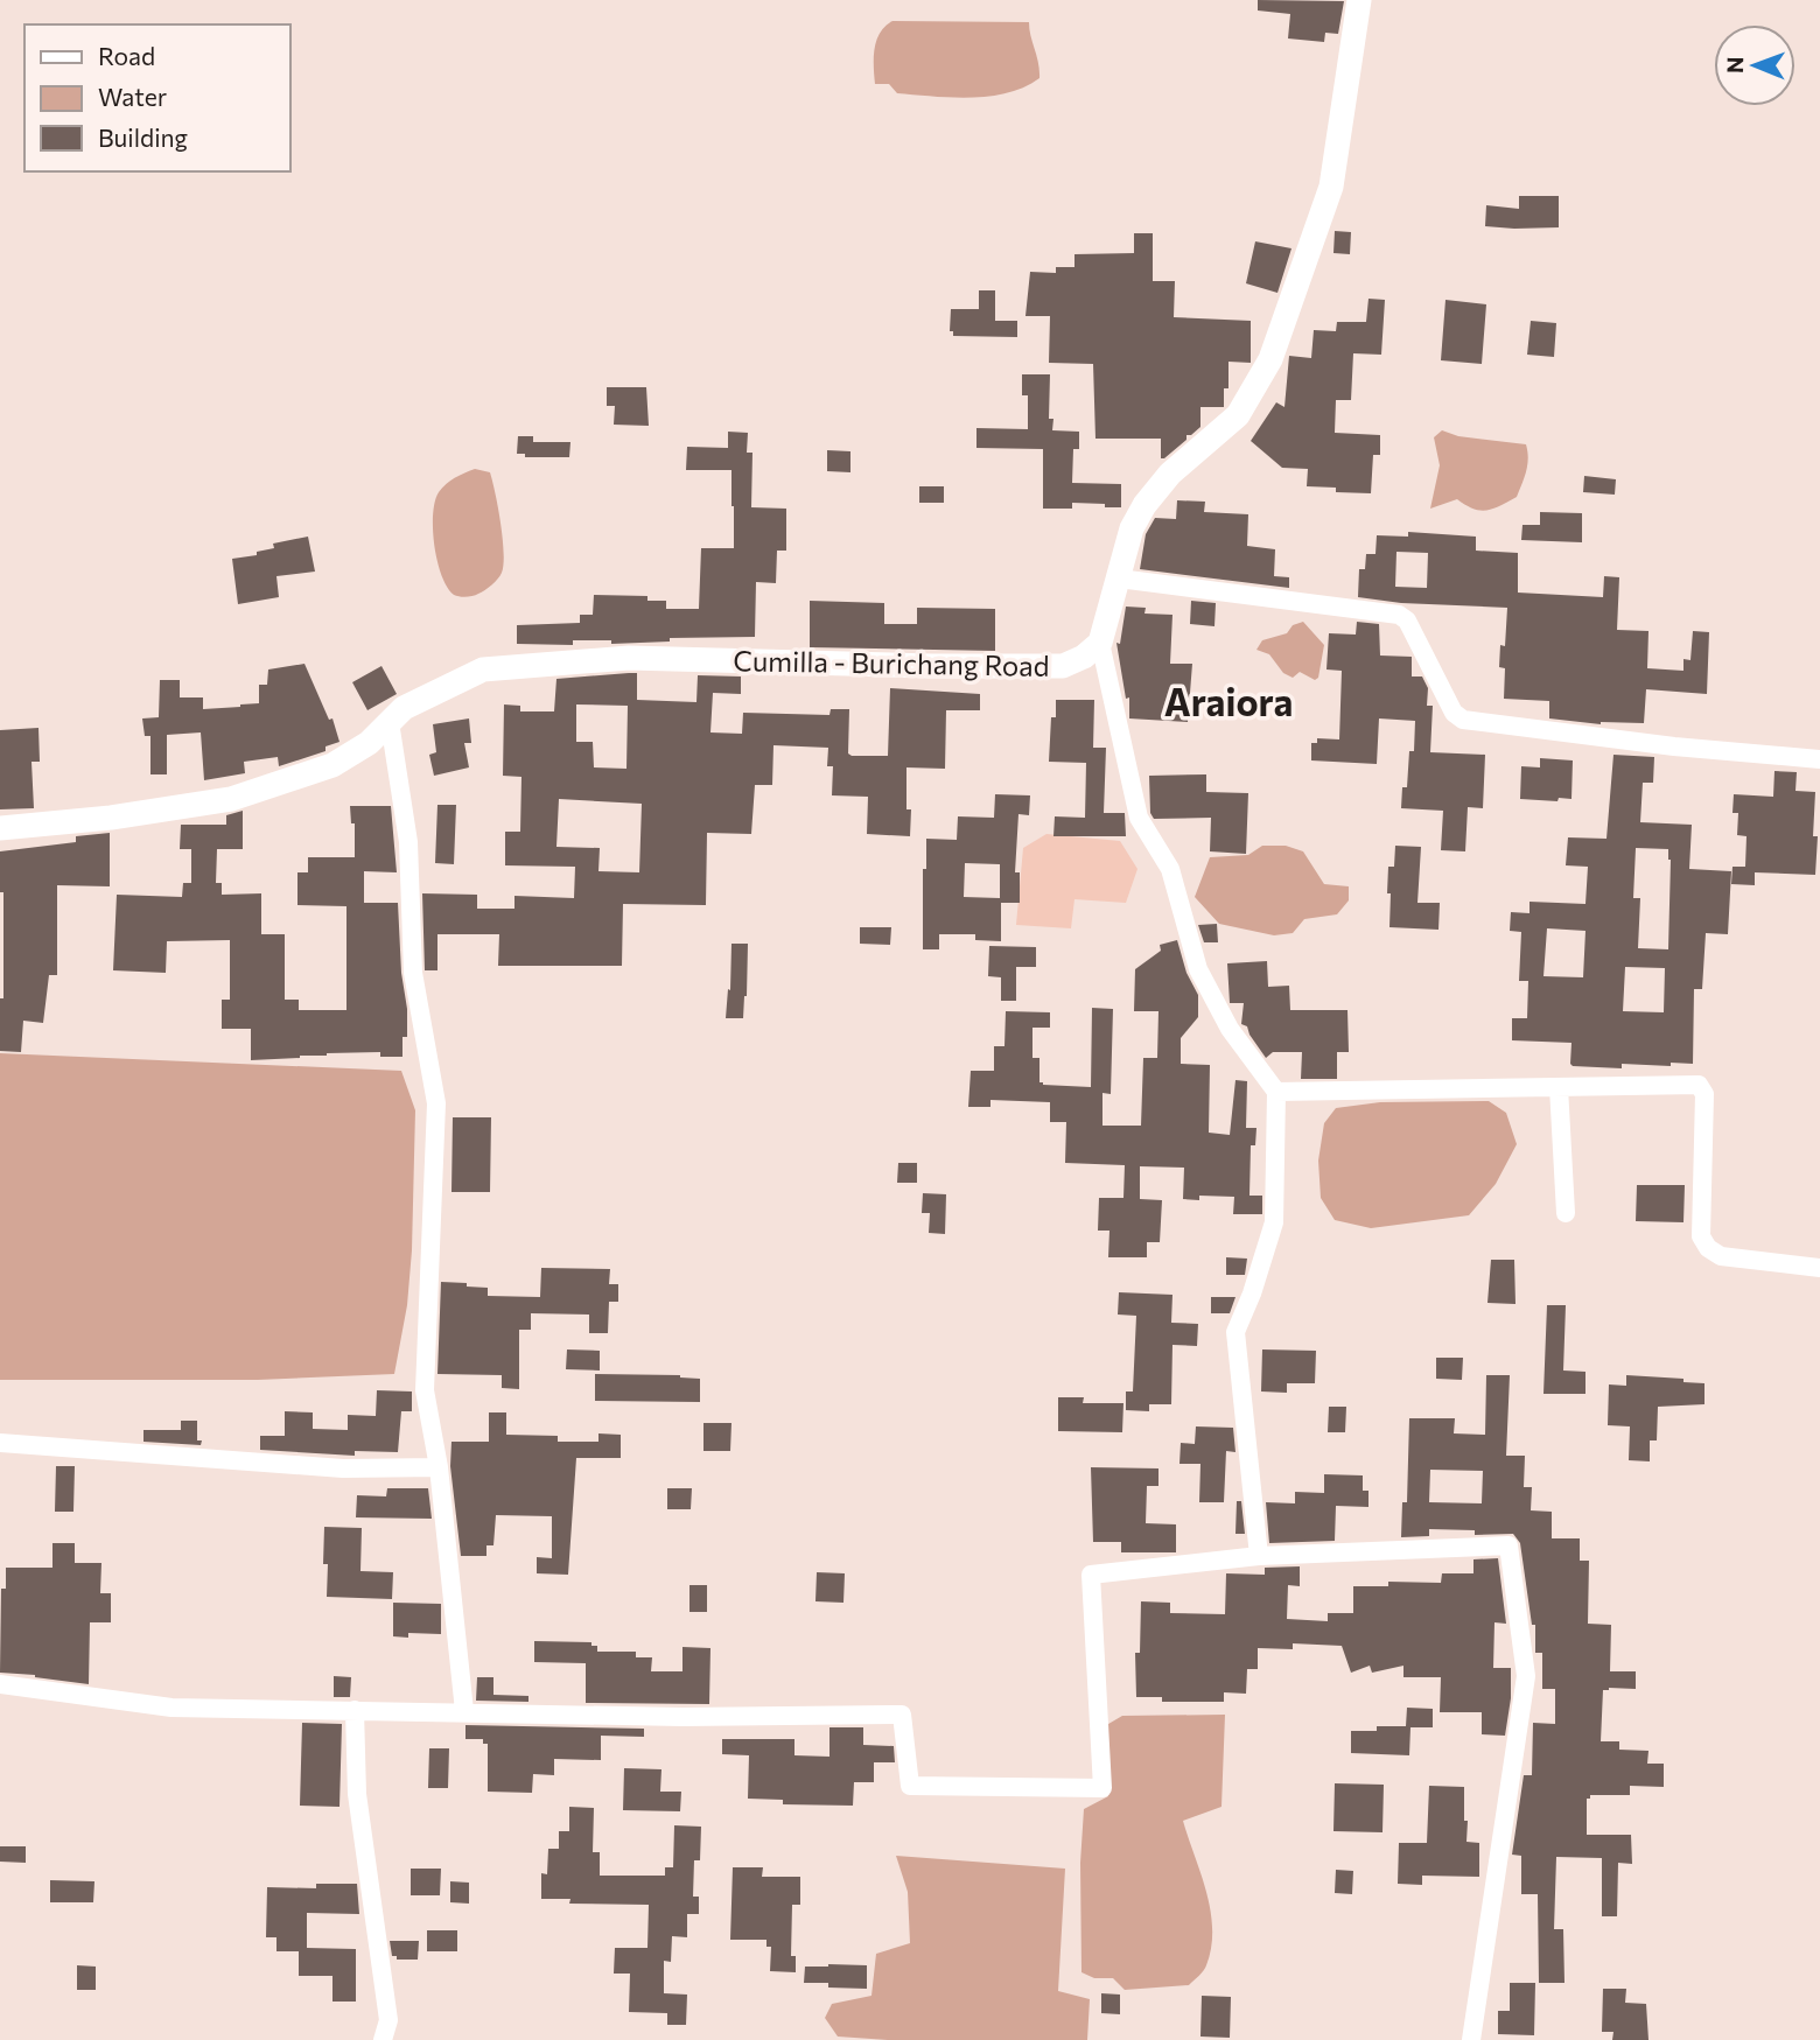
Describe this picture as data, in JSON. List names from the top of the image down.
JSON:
{
  "streets": {
    "main road": ["Cumilla - Burichang Road"]
  },
  "districts": ["Araiora"],
  "legend": ["Road", "Water", "Building"],
  "north": "left"
}
